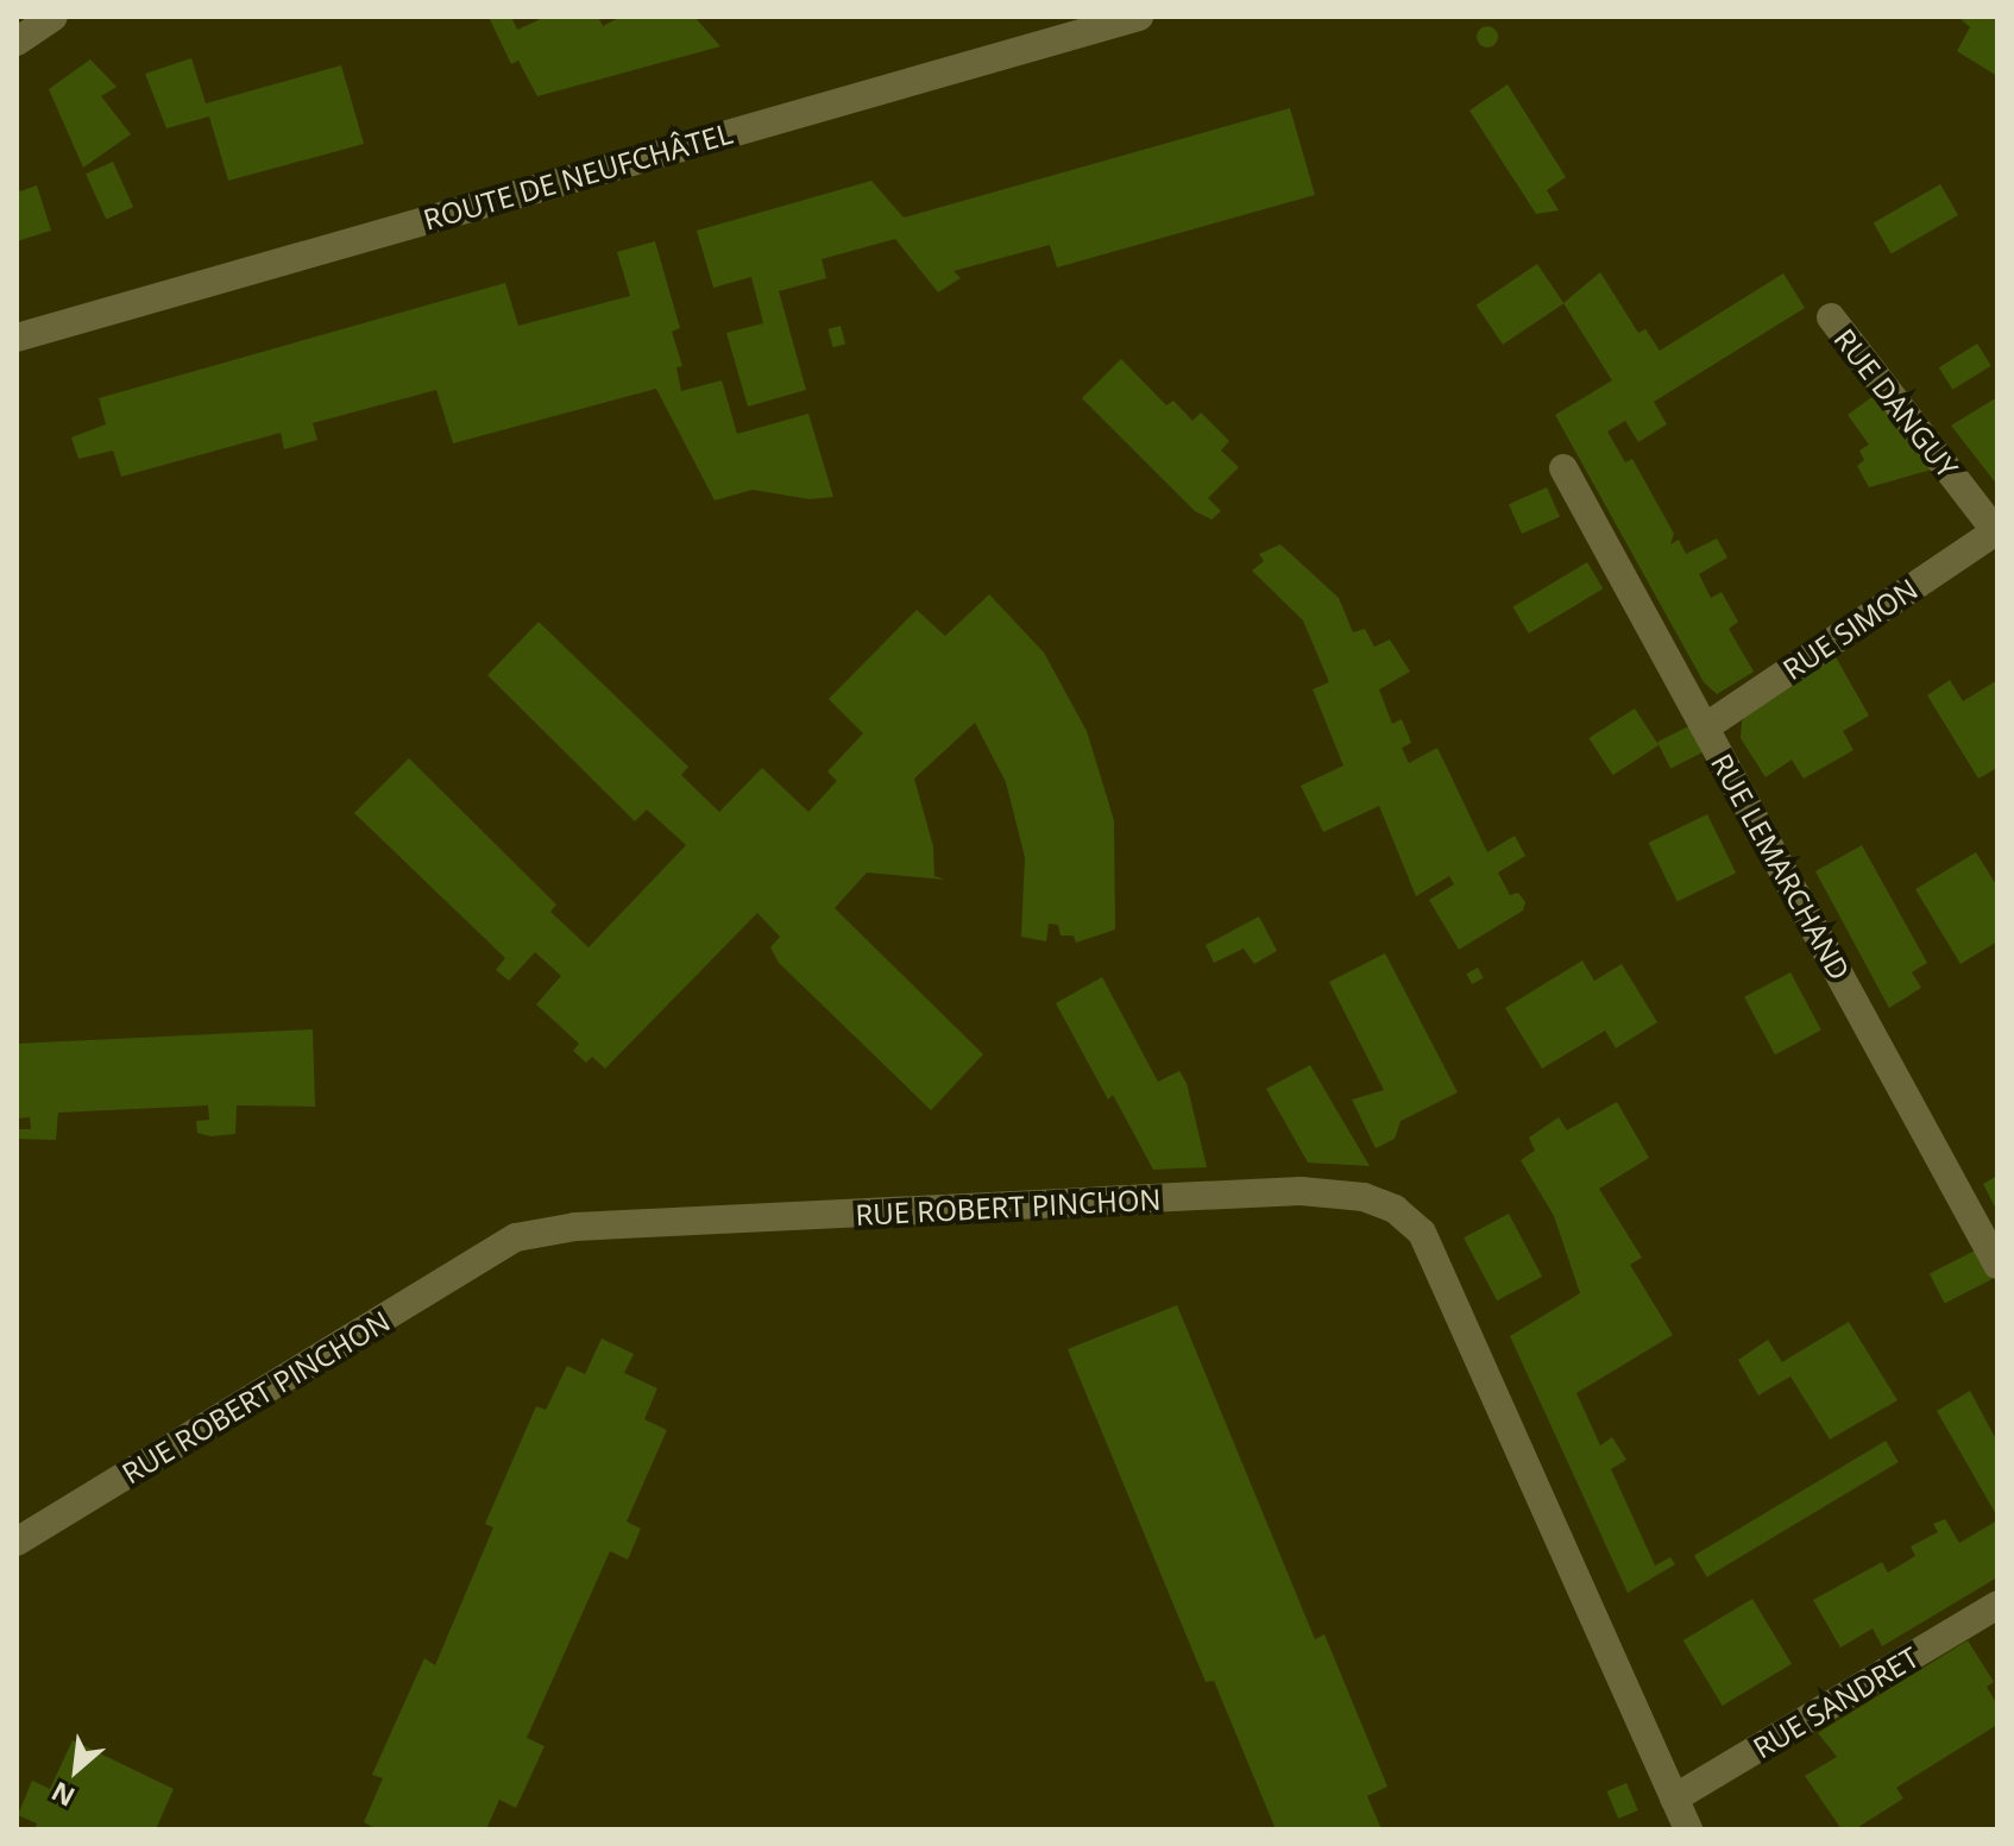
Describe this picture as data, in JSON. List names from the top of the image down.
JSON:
{
  "streets": {
    "street": [
      "ROUTE DE NEUFCHÂTEL",
      "RUE DANGUY",
      "RUE SIMON",
      "RUE LEMARCHAND",
      "RUE ROBERT PINCHON",
      "RUE SANDRET"
    ]
  },
  "crossings": [
    ["RUE DANGUY", "RUE SIMON"],
    ["RUE SIMON", "RUE LEMARCHAND"],
    ["RUE ROBERT PINCHON", "RUE SANDRET"]
  ],
  "north": "bottom left"
}
